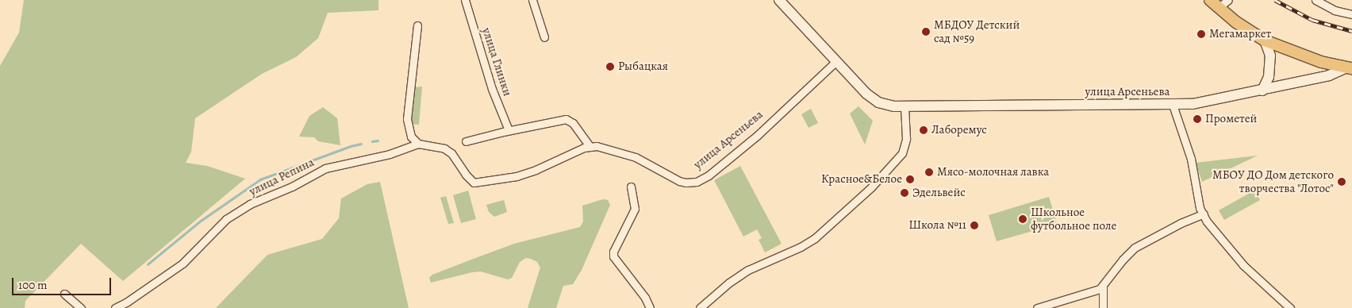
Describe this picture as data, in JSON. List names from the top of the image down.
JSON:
{
  "streets": {
    "main road": ["улица Арсеньева"],
    "street": ["улица Глинки", "улица Репина"]
  },
  "crossings": [
    ["улица Арсеньева", "улица Репина"]
  ],
  "places": [
    "МБДОУ Детский сад №59",
    "Мегамаркет",
    "Рыбацкая",
    "Прометей",
    "Лаборемус",
    "Мясо-молочная лавка",
    "Красное&Белое",
    "МБОУ ДО Дом детского творчества \"Лотос\"",
    "Эдельвейс",
    "Школьное футбольное поле",
    "Школа №11"
  ],
  "scale_bar": "100 m"
}
